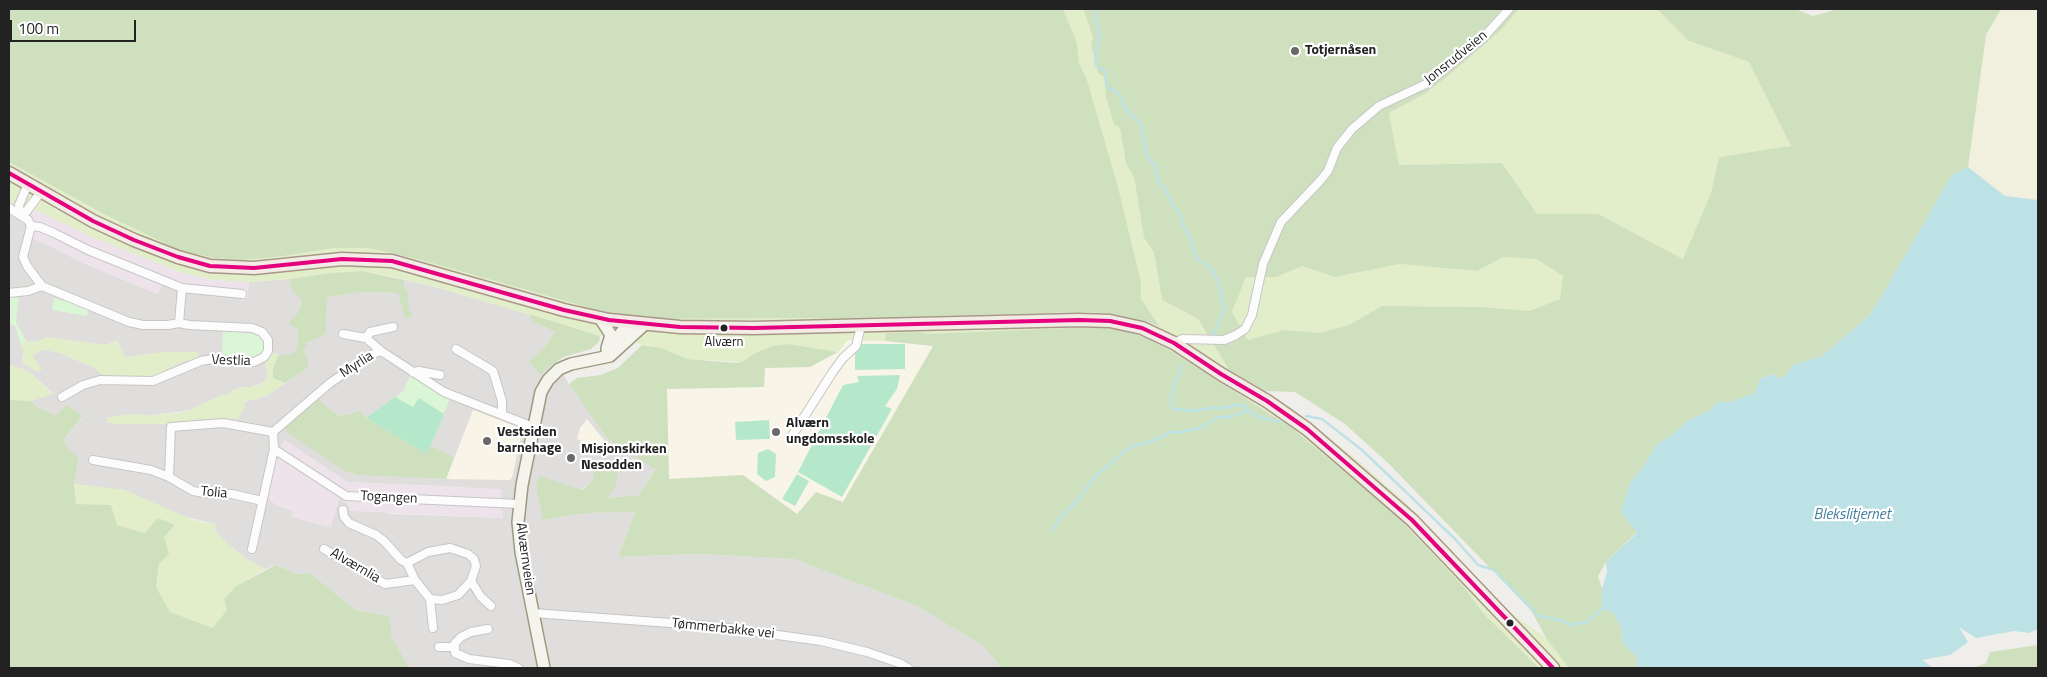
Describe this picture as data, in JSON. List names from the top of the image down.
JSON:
{
  "streets": {
    "main road": ["Alværnveien"],
    "street": [
      "Jonsrudveien",
      "Vestlia",
      "Myrlia",
      "Tolia",
      "Togangen",
      "Alværnlia",
      "Tømmerbakke vei"
    ]
  },
  "crossings": [
    ["Myrlia", "Alværnveien"],
    ["Togangen", "Alværnveien"],
    ["Alværnveien", "Tømmerbakke vei"]
  ],
  "water": ["Blekslitjernet"],
  "places": [
    "Totjernåsen",
    "Alværn",
    "Alværn ungdomsskole",
    "Vestsiden barnehage",
    "Misjonskirken Nesodden"
  ],
  "scale_bar": "100 m"
}
